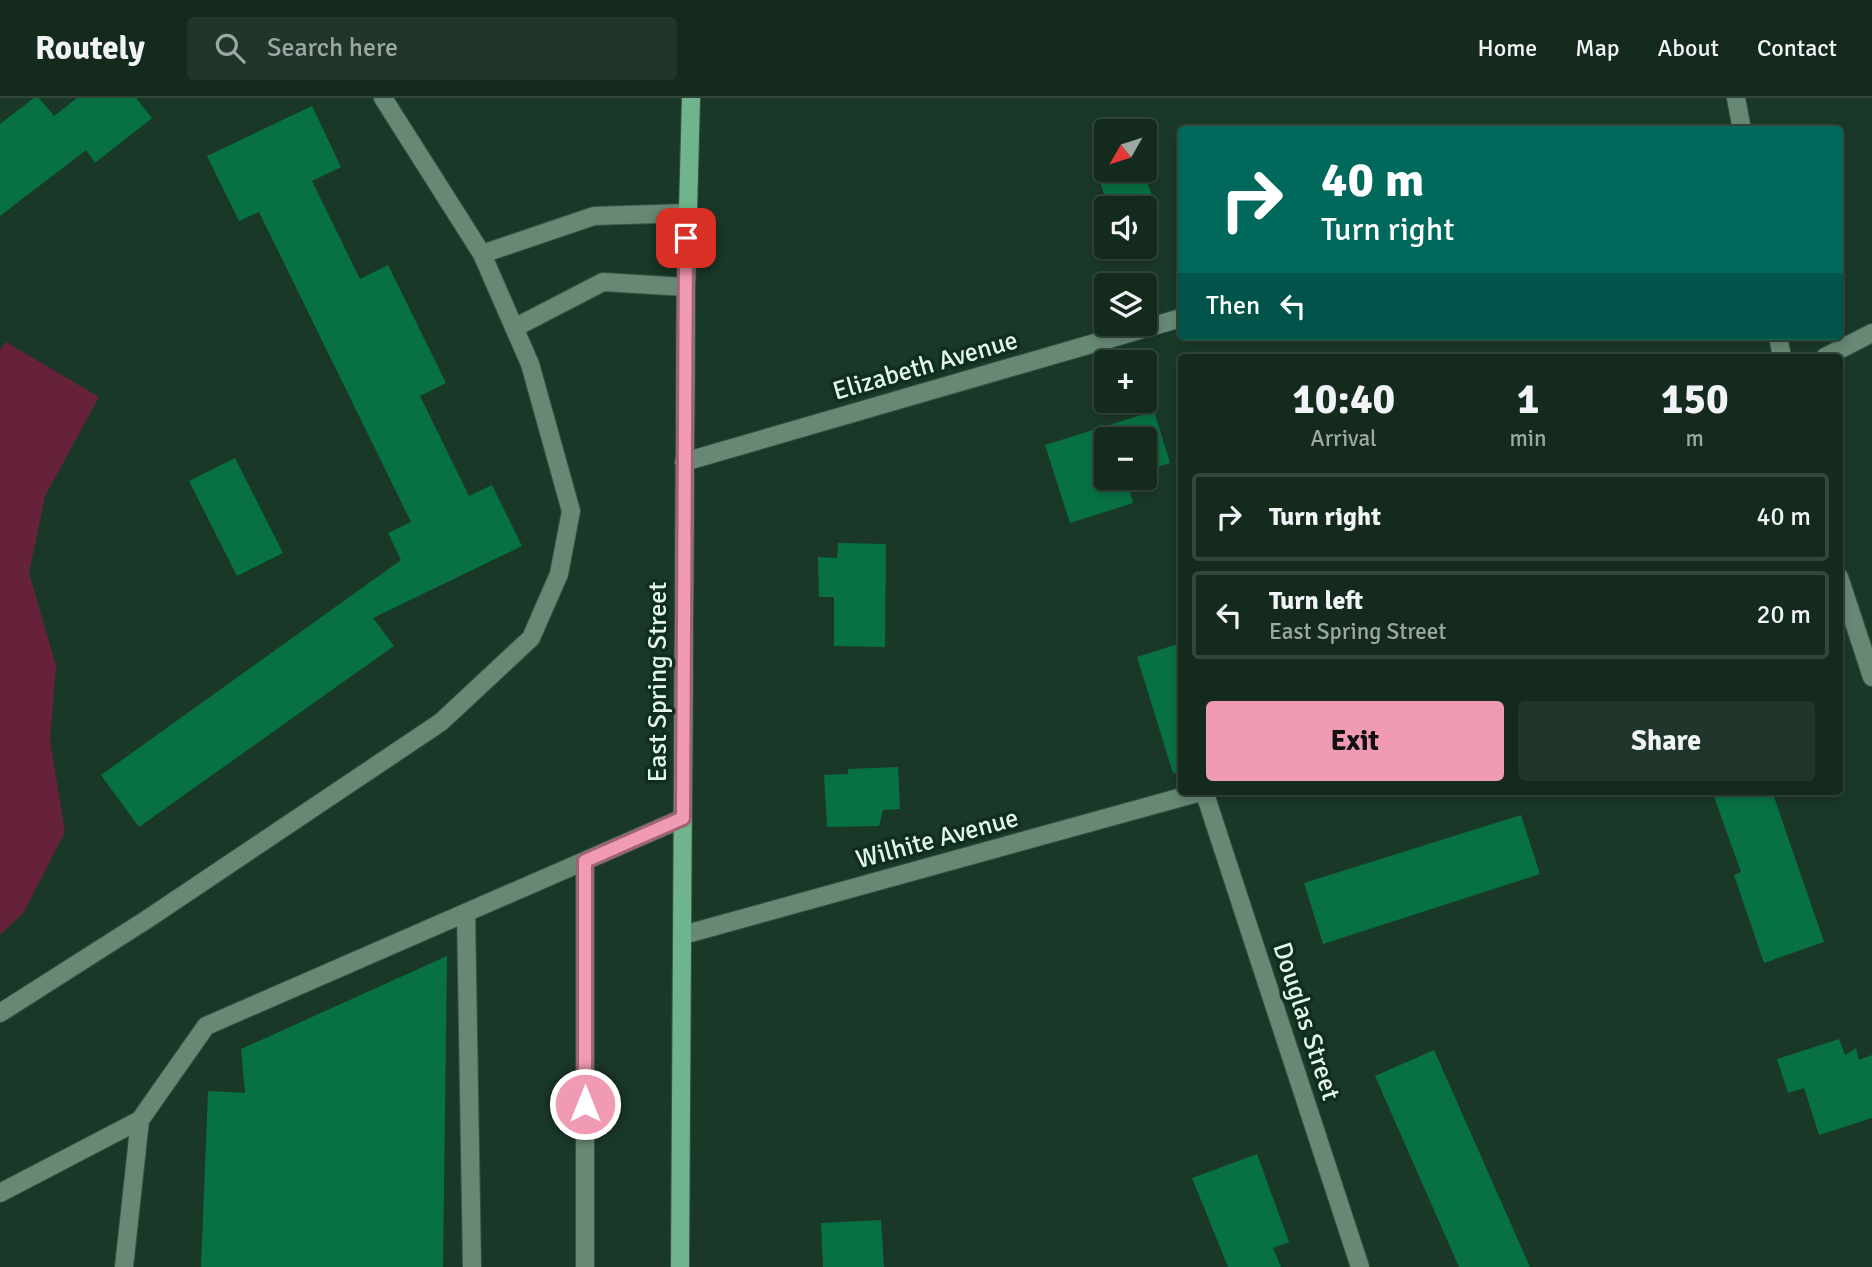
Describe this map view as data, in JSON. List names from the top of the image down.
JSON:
{
  "streets": {
    "main road": ["East Spring Street"],
    "street": ["Elizabeth Avenue", "Wilhite Avenue", "Douglas Street"]
  },
  "crossings": [
    ["Elizabeth Avenue", "East Spring Street"],
    ["East Spring Street", "Wilhite Avenue"]
  ],
  "north": "bottom left",
  "page": {
    "header": "Routely",
    "search": "Search here",
    "nav": [
      "Home",
      "Map",
      "About",
      "Contact"
    ],
    "map_buttons": ["+", "−"],
    "turn": ["40 m", "Turn right"],
    "then": "Then",
    "eta": [
      "10:40",
      "Arrival",
      "1",
      "min",
      "150",
      "m"
    ],
    "list": [
      {
        "name": "Turn right",
        "value": "40 m"
      },
      {
        "name": "Turn left",
        "note": "East Spring Street",
        "value": "20 m"
      }
    ],
    "buttons": ["Exit", "Share"]
  }
}
